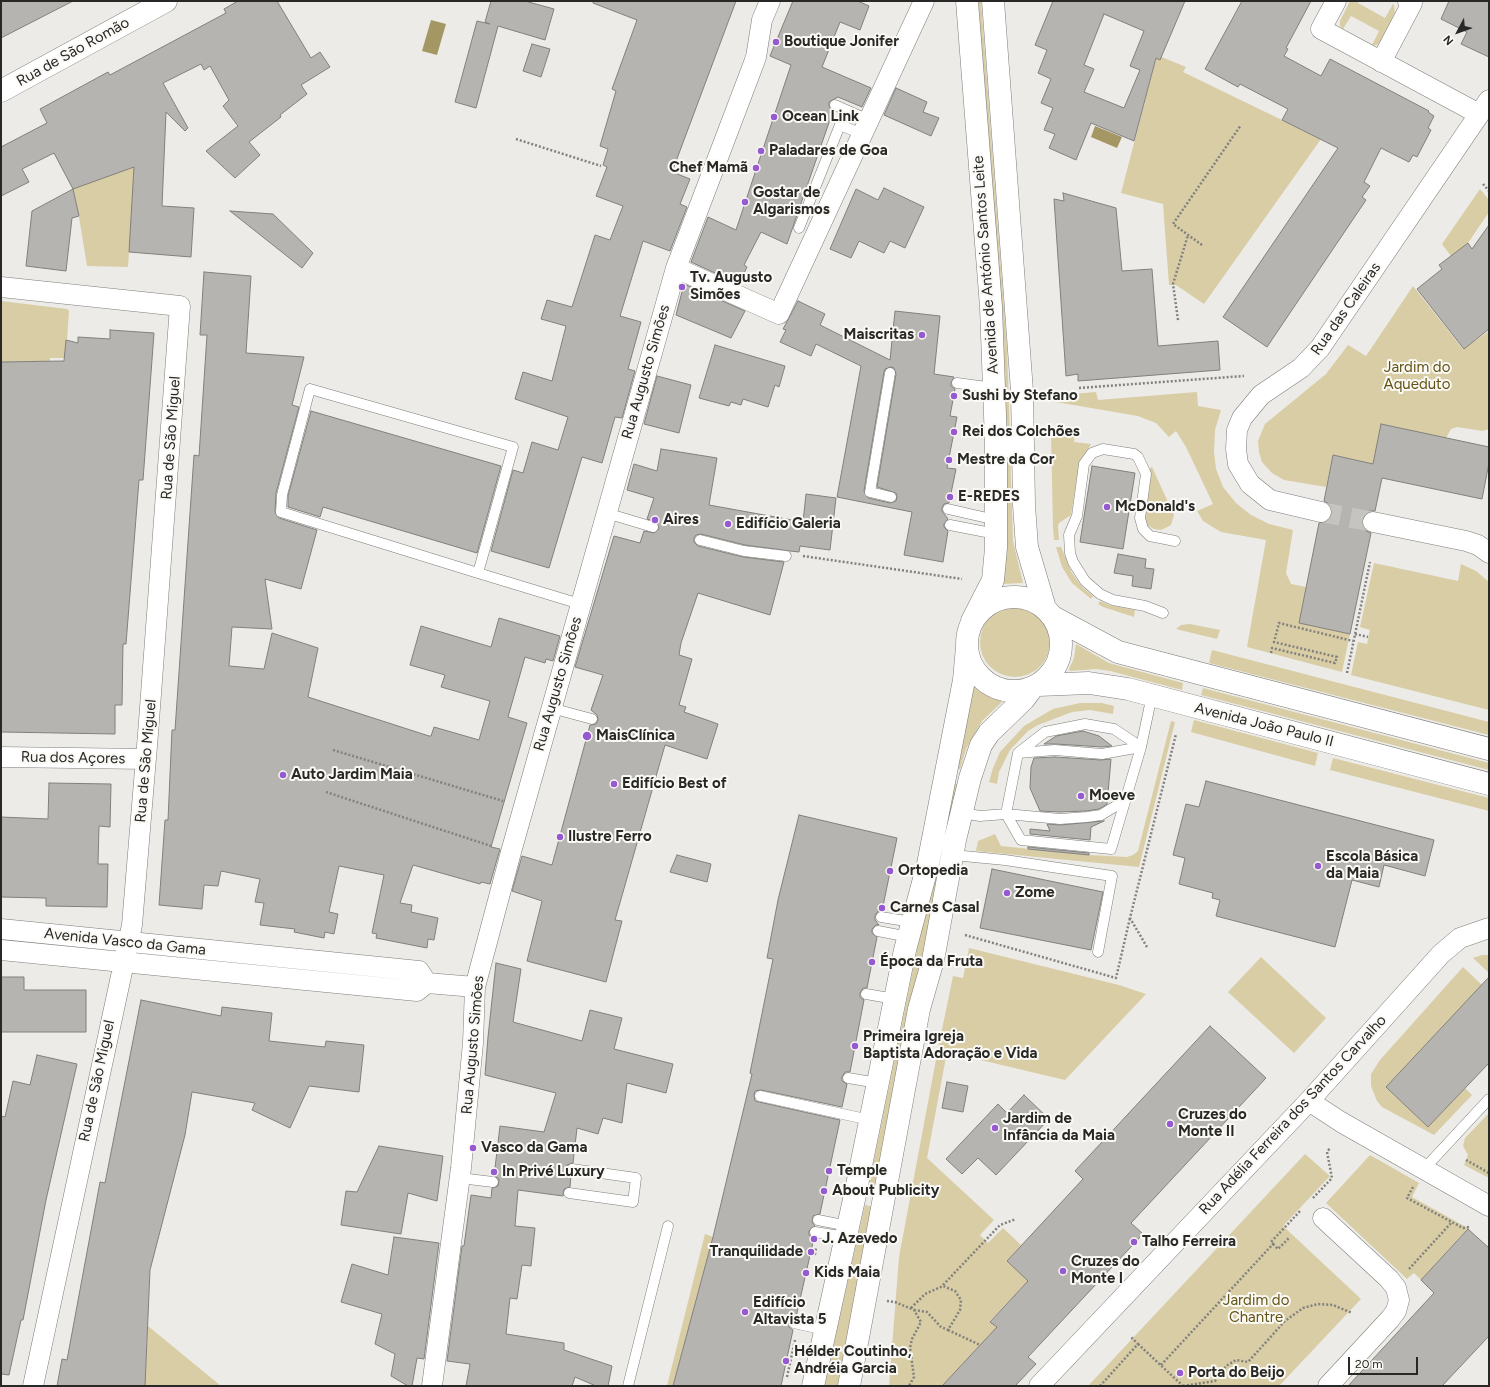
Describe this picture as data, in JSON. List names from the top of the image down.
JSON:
{
  "streets": {
    "main road": ["Rua de São Romão", "Avenida de António Santos Leite", "Avenida João Paulo II"],
    "street": [
      "Rua das Caleiras",
      "Rua Augusto Simões",
      "Rua de São Miguel",
      "Rua dos Açores",
      "Avenida Vasco da Gama",
      "Rua Adélia Ferreira dos Santos Carvalho"
    ]
  },
  "crossings": [
    ["Avenida de António Santos Leite", "Avenida João Paulo II"],
    ["Rua Augusto Simões", "Avenida Vasco da Gama"],
    ["Rua de São Miguel", "Rua dos Açores"],
    ["Rua de São Miguel", "Avenida Vasco da Gama"]
  ],
  "parks": ["Jardim do Aqueduto", "Jardim do Chantre"],
  "places": [
    "Boutique Jonifer",
    "Ocean Link",
    "Paladares de Goa",
    "Chef Mamã",
    "Gostar de Algarismos",
    "Tv. Augusto Simões",
    "Maiscritas",
    "Sushi by Stefano",
    "Rei dos Colchões",
    "Mestre da Cor",
    "E-REDES",
    "McDonald's",
    "Aires",
    "Edifício Galeria",
    "MaisClínica",
    "Auto Jardim Maia",
    "Edifício Best of",
    "Moeve",
    "Ilustre Ferro",
    "Escola Básica da Maia",
    "Ortopedia",
    "Zome",
    "Carnes Casal",
    "Época da Fruta",
    "Primeira Igreja Baptista Adoração e Vida",
    "Cruzes do Monte II",
    "Jardim de Infância da Maia",
    "Vasco da Gama",
    "Temple",
    "In Privé Luxury",
    "About Publicity",
    "J. Azevedo",
    "Talho Ferreira",
    "Tranquilidade",
    "Cruzes do Monte I",
    "Kids Maia",
    "Edifício Altavista 5",
    "Hélder Coutinho, Andréia Garcia",
    "Porta do Beijo"
  ],
  "scale_bar": "20 m",
  "north": "bottom left"
}
